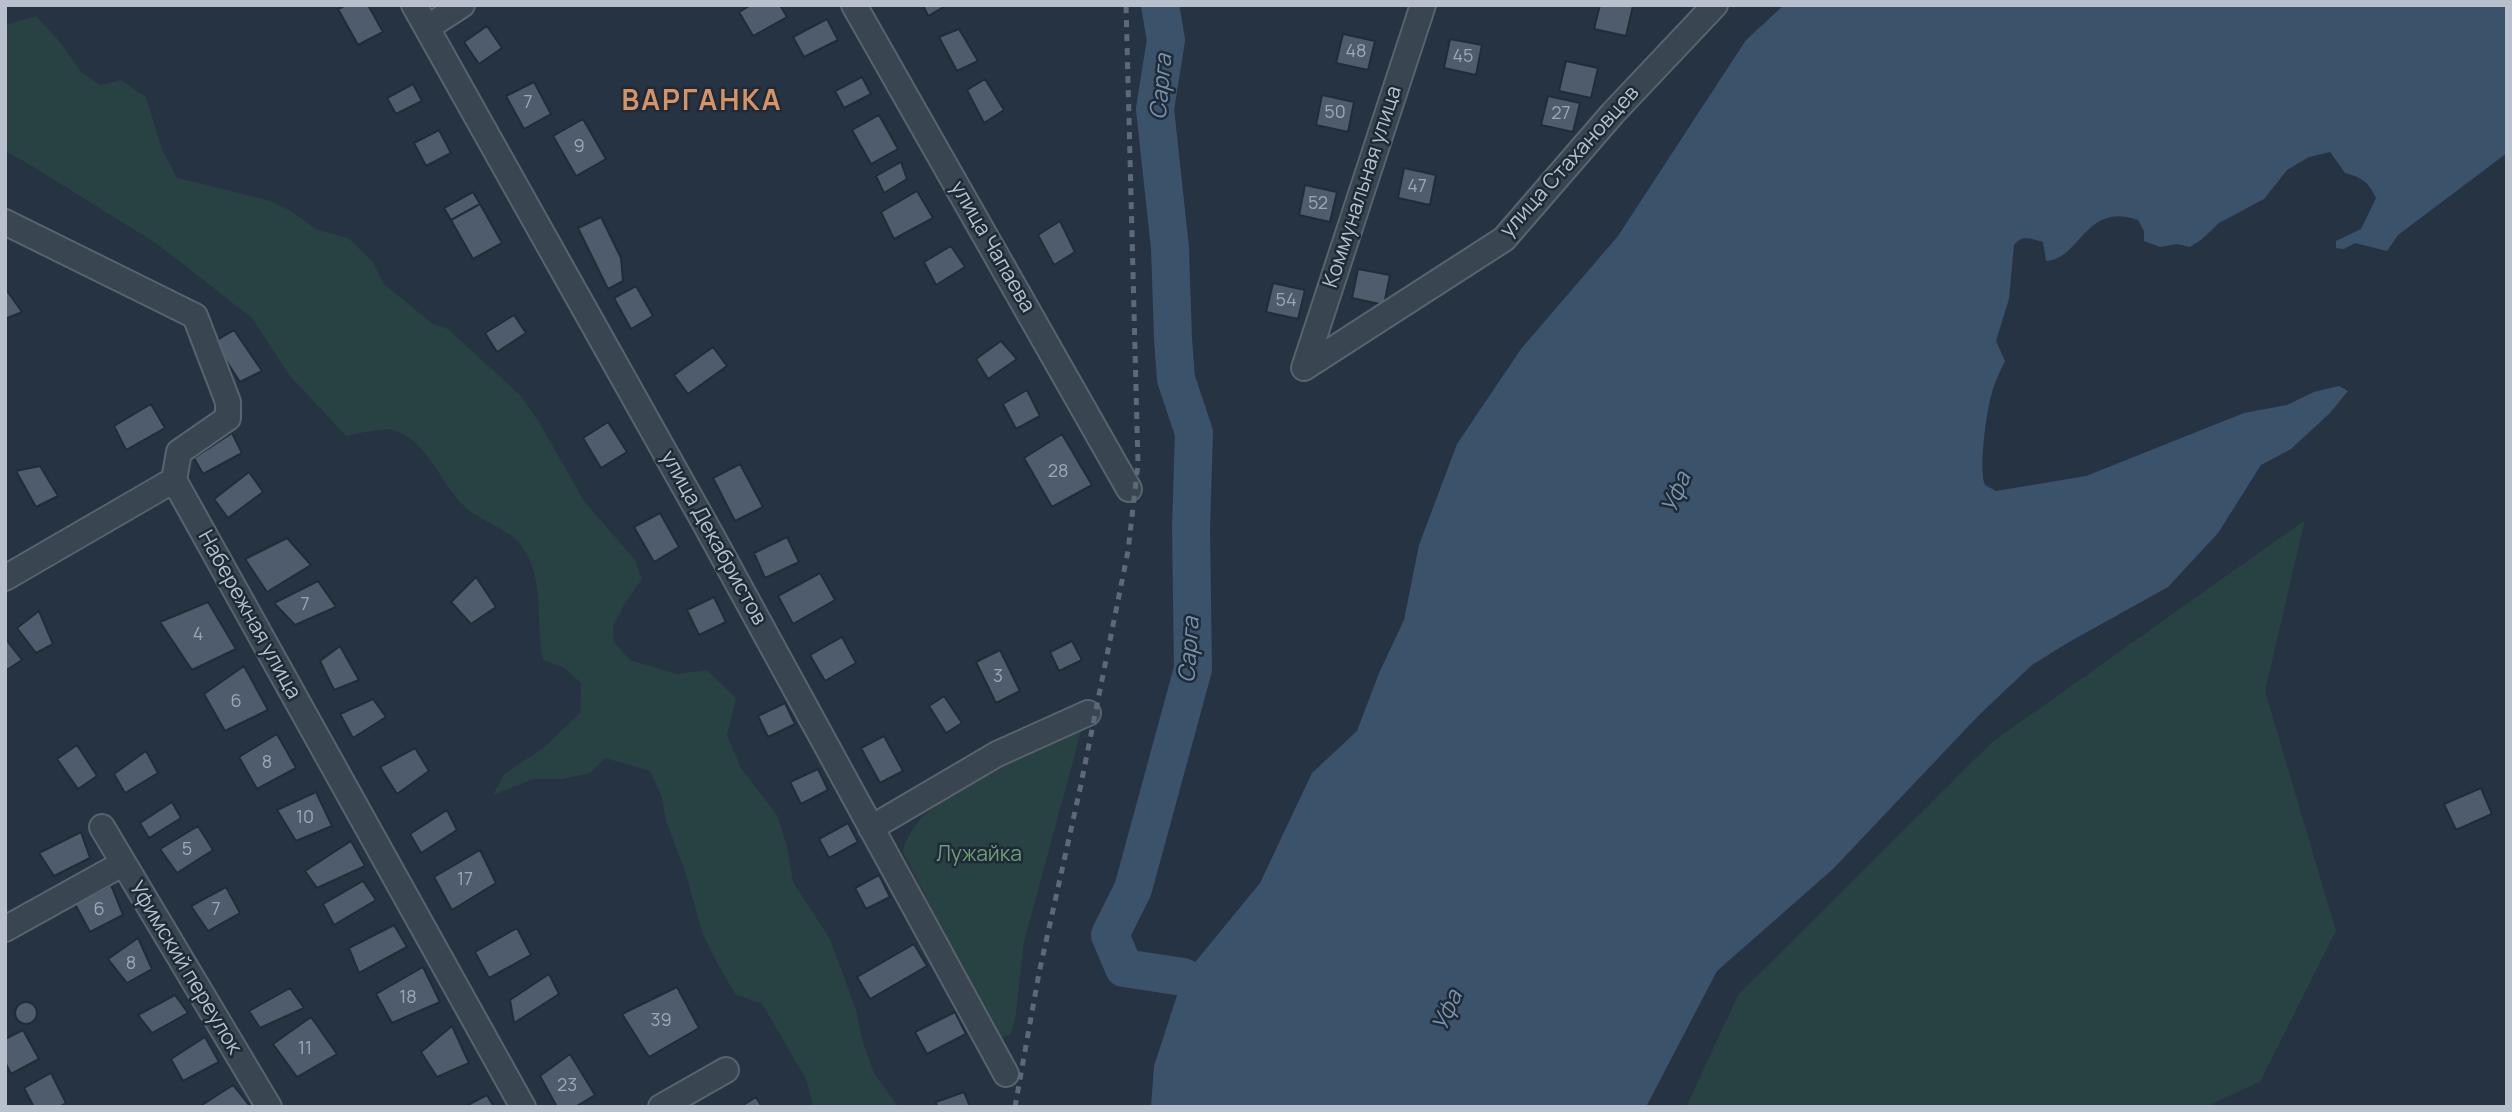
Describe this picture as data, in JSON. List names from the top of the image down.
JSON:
{
  "streets": {
    "street": [
      "улица Стахановцев",
      "Коммунальная улица",
      "улица Чапаева",
      "улица Декабристов",
      "Набережная улица",
      "Уфимский переулок"
    ]
  },
  "crossings": [
    ["улица Стахановцев", "Коммунальная улица"]
  ],
  "districts": ["ВАРГАНКА"],
  "water": ["Сарга", "Уфа"],
  "parks": ["Лужайка"],
  "house_numbers": [
    "48",
    "45",
    "7",
    "50",
    "27",
    "9",
    "47",
    "52",
    "54",
    "28",
    "7",
    "4",
    "3",
    "6",
    "8",
    "10",
    "5",
    "17",
    "6",
    "7",
    "8",
    "18",
    "39",
    "11",
    "23"
  ]
}
